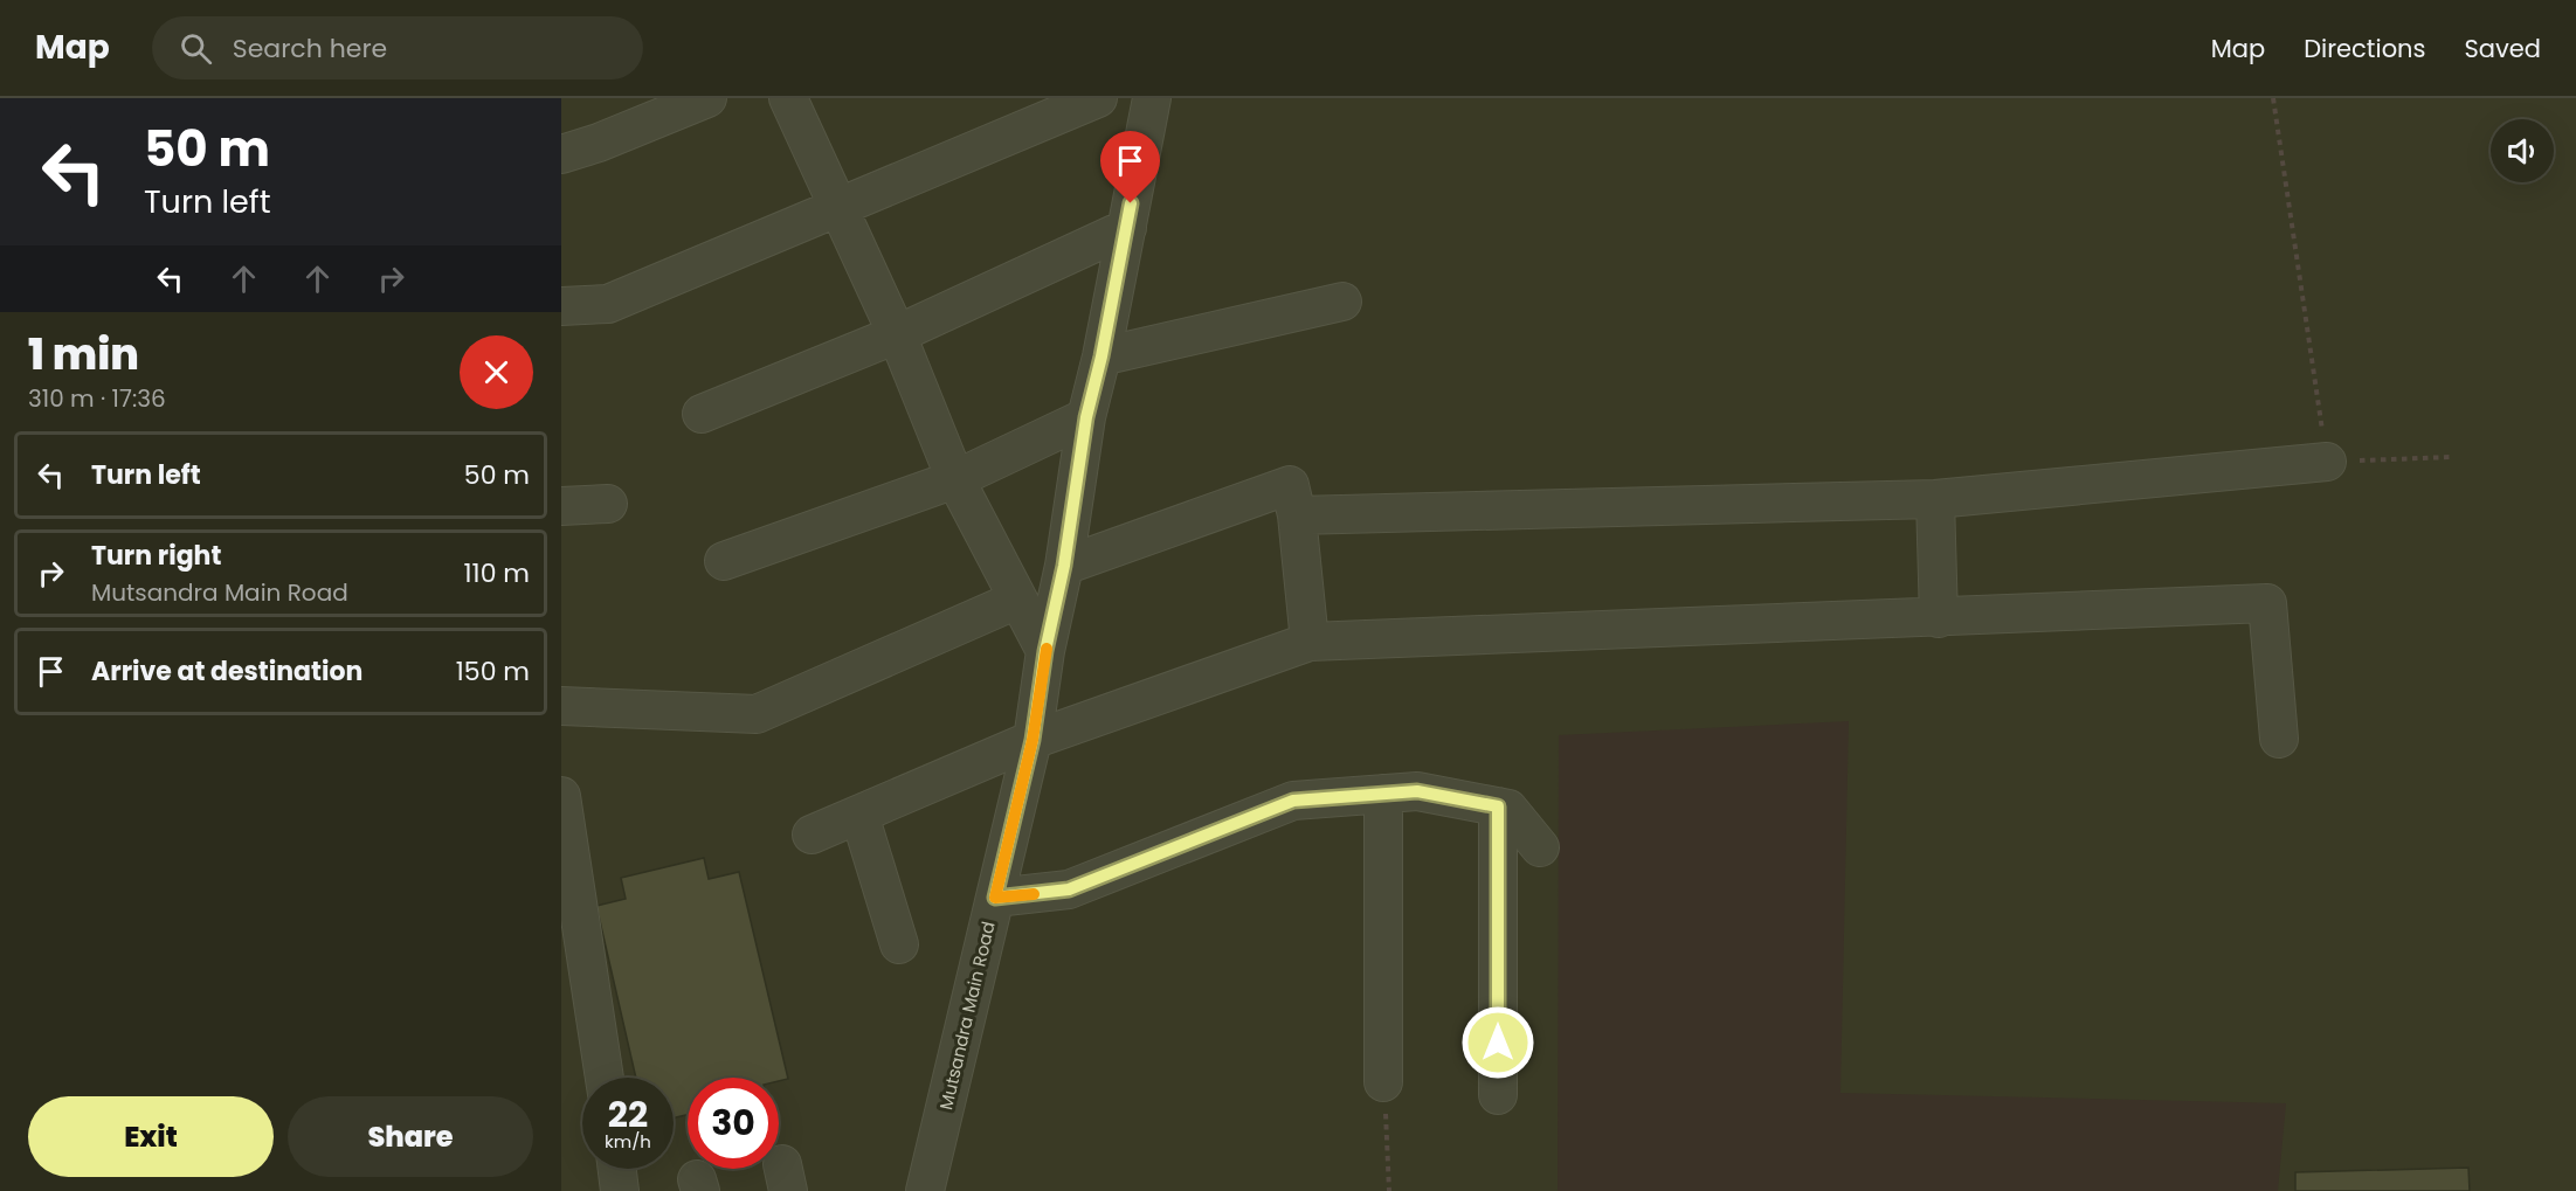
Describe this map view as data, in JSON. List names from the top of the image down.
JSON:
{
  "streets": {
    "street": ["Mutsandra Main Road"]
  },
  "page": {
    "header": "Map",
    "search": "Search here",
    "nav": ["Map", "Directions", "Saved"],
    "turn": ["50 m", "Turn left"],
    "heading": ["1 min", "310 m · 17:36"],
    "list": [
      {
        "name": "Turn left",
        "value": "50 m"
      },
      {
        "name": "Turn right",
        "note": "Mutsandra Main Road",
        "value": "110 m"
      },
      {
        "name": "Arrive at destination",
        "value": "150 m"
      }
    ],
    "speed": "22 km/h",
    "limit": "30",
    "buttons": ["Exit", "Share"]
  }
}
